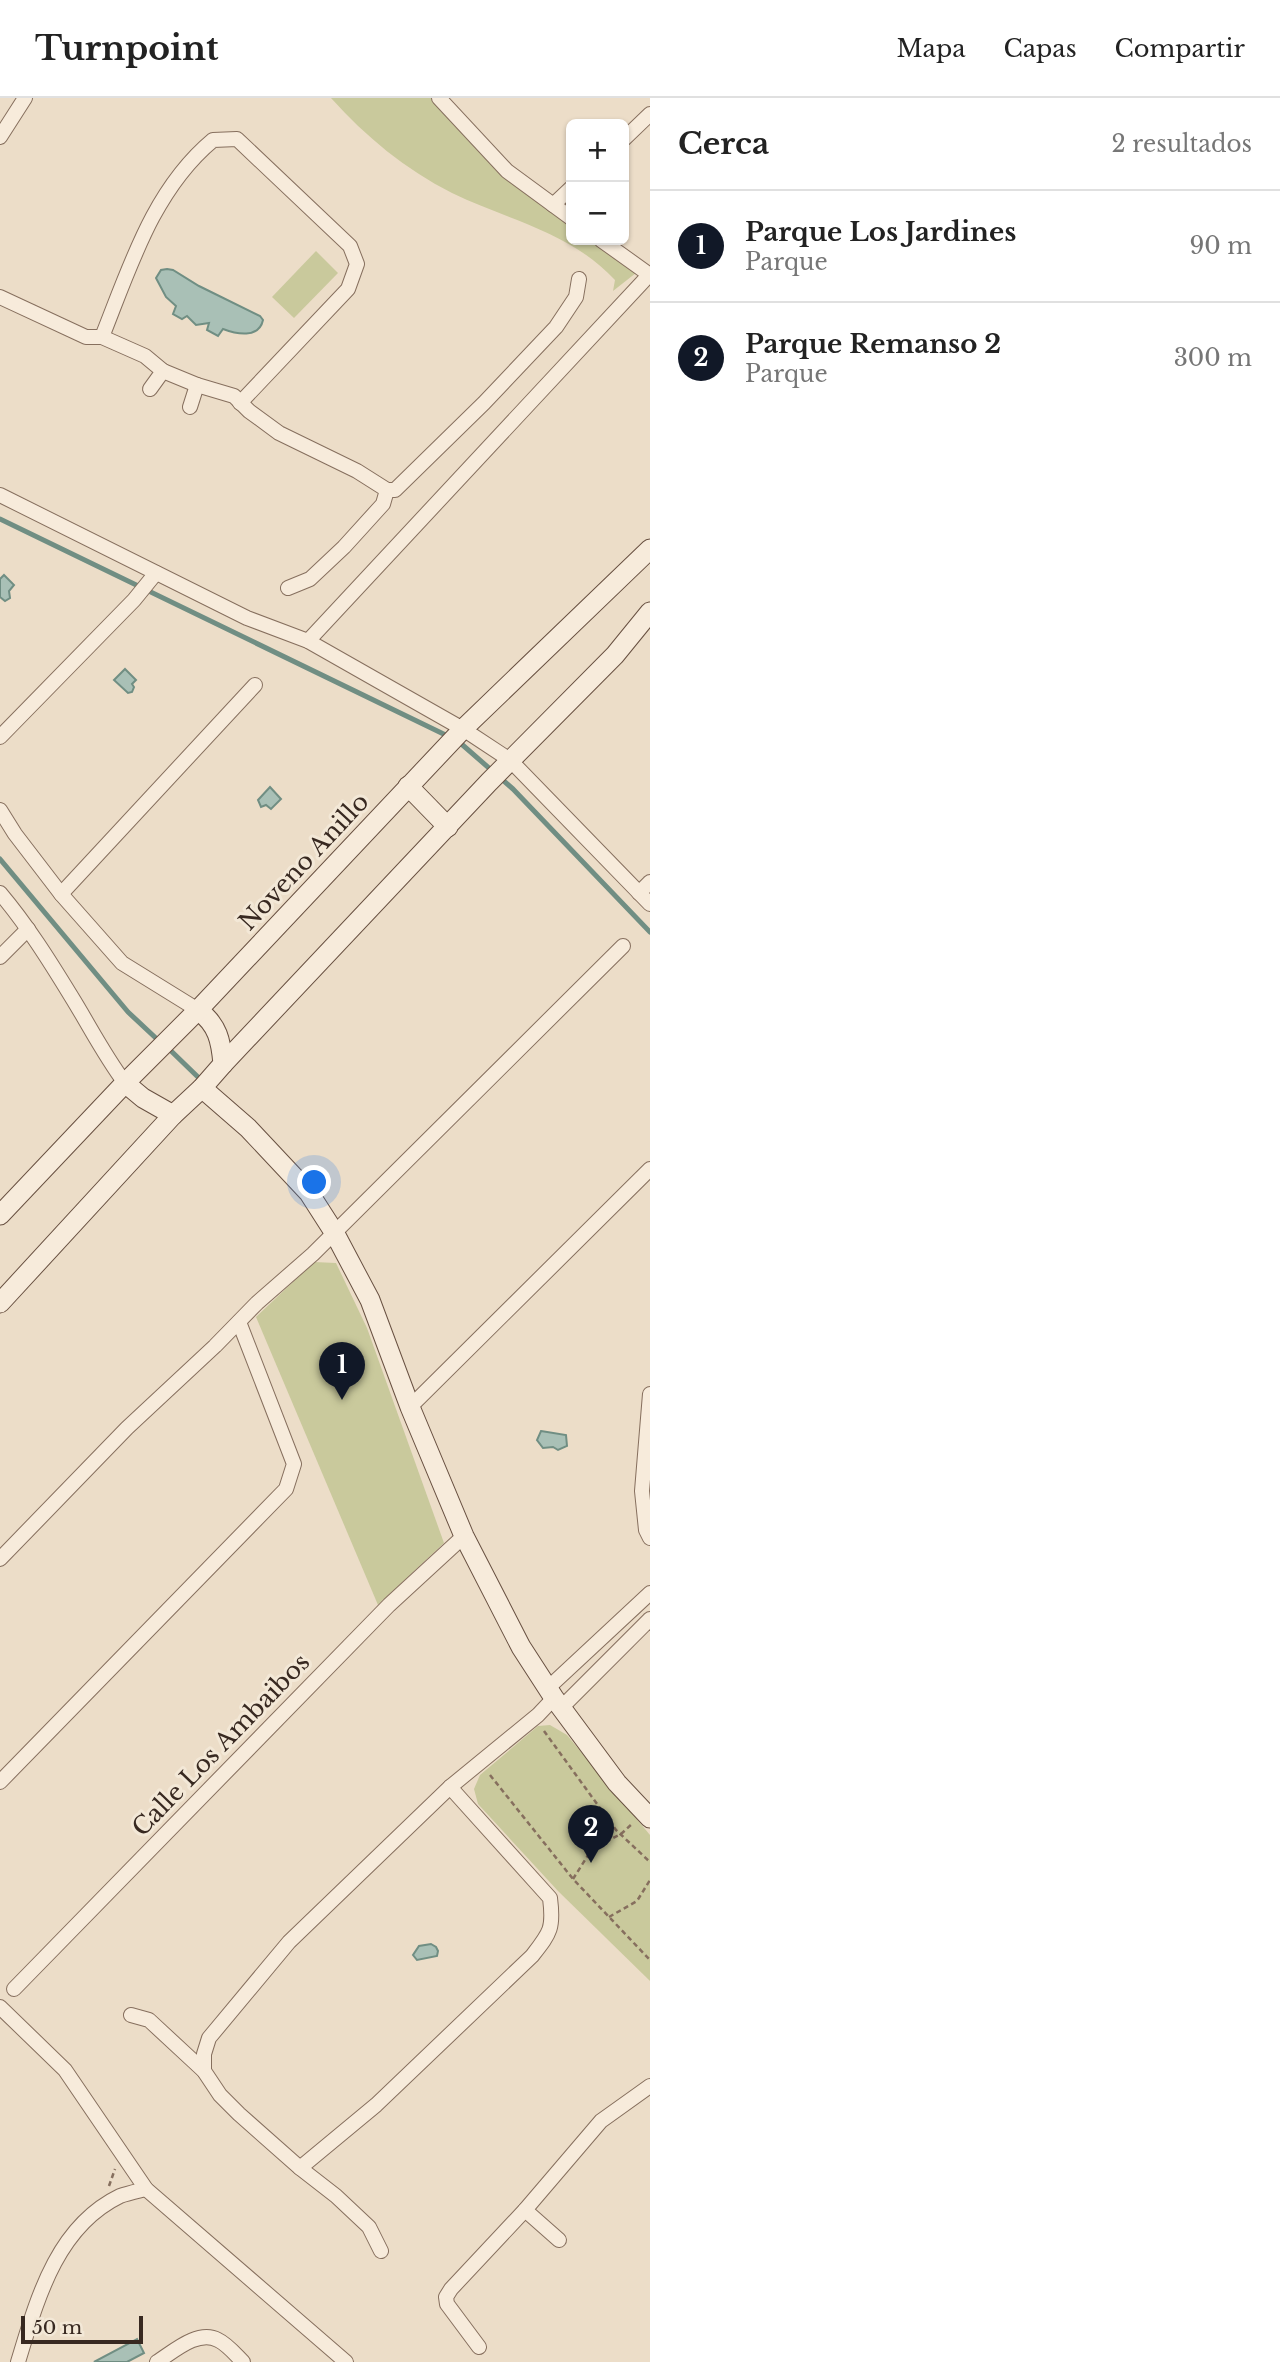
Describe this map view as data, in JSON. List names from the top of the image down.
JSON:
{
  "streets": {
    "street": ["Noveno Anillo", "Calle Los Ambaibos"]
  },
  "scale_bar": "50 m",
  "page": {
    "header": "Turnpoint",
    "nav": ["Mapa", "Capas", "Compartir"],
    "heading": ["Cerca", "2 resultados"],
    "map_buttons": ["+", "−"],
    "list": [
      {
        "mark": "1",
        "name": "Parque Los Jardines",
        "note": "Parque",
        "value": "90 m"
      },
      {
        "mark": "2",
        "name": "Parque Remanso 2",
        "note": "Parque",
        "value": "300 m"
      }
    ],
    "pins": ["1", "2"],
    "scale": "50 m"
  }
}
